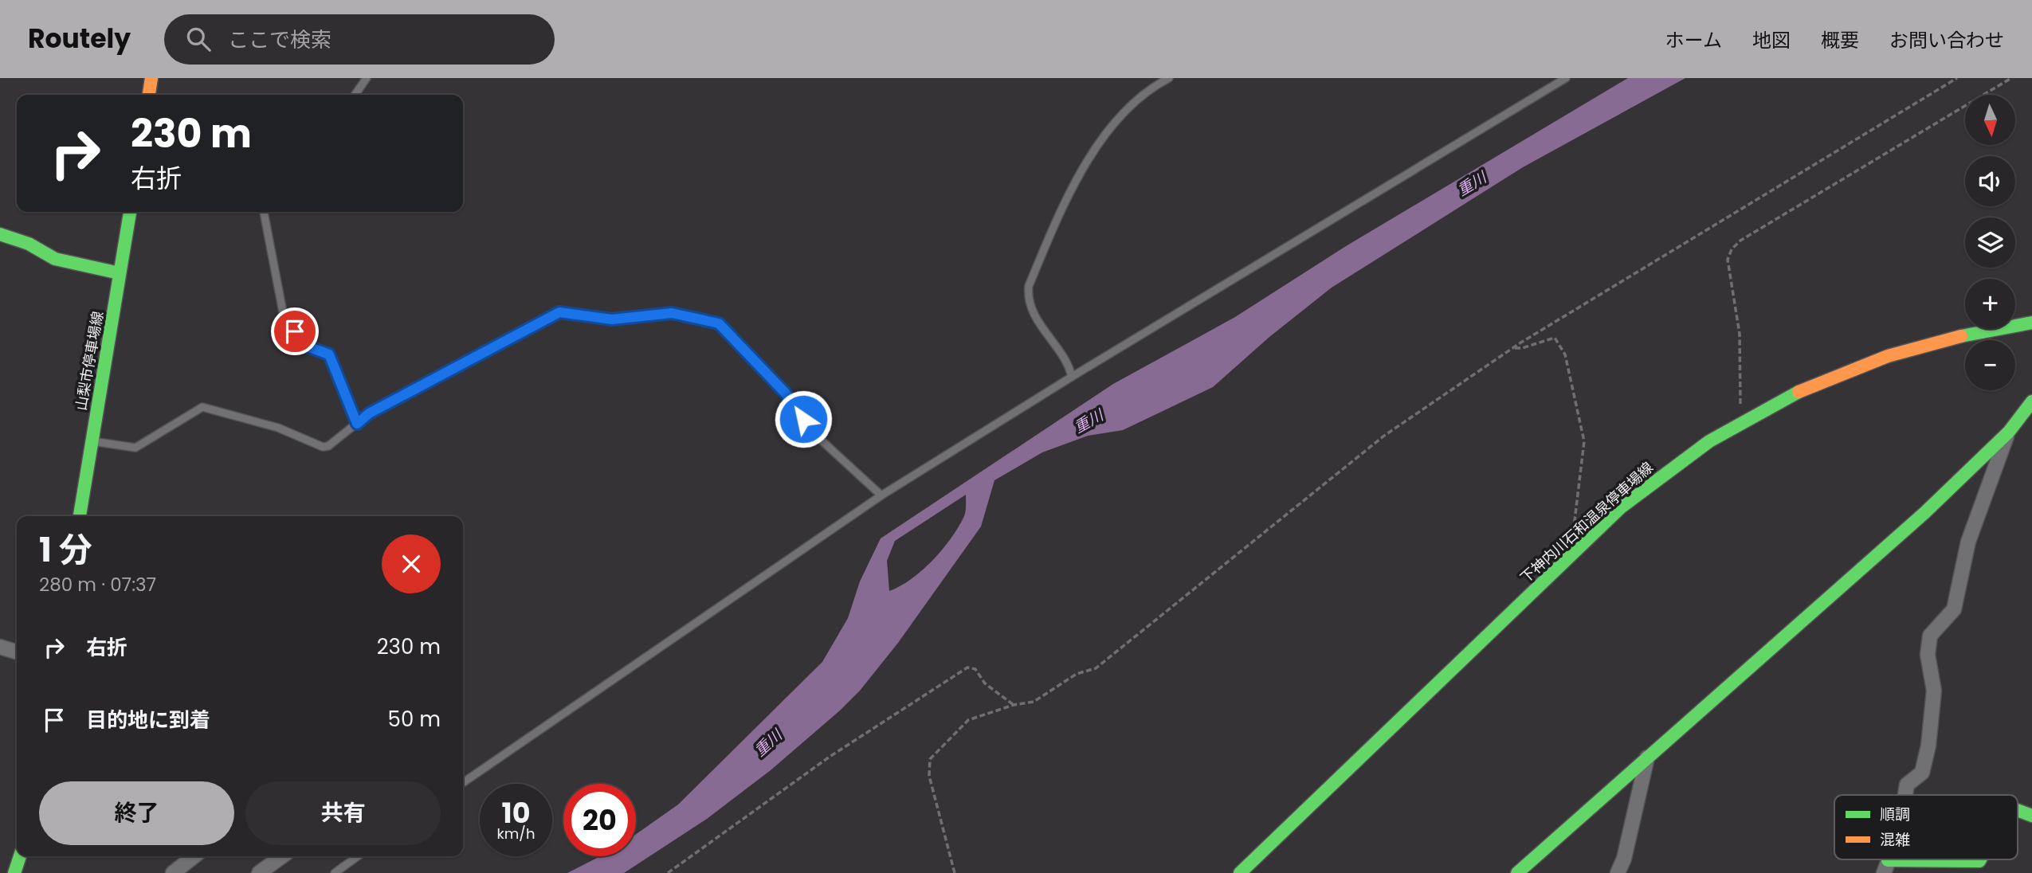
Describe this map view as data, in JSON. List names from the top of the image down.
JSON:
{
  "streets": {
    "main road": ["山梨市停車場線", "下神内川石和温泉停車場線"]
  },
  "water": ["重川"],
  "legend": ["順調", "混雑"],
  "north": "bottom",
  "page": {
    "header": "Routely",
    "search": "ここで検索",
    "nav": [
      "ホーム",
      "地図",
      "概要",
      "お問い合わせ"
    ],
    "map_buttons": ["+", "−"],
    "turn": ["230 m", "右折"],
    "heading": ["1 分", "280 m · 07:37"],
    "list": [
      {
        "name": "右折",
        "value": "230 m"
      },
      {
        "name": "目的地に到着",
        "value": "50 m"
      }
    ],
    "buttons": ["終了", "共有"],
    "speed": "10 km/h",
    "limit": "20"
  }
}
